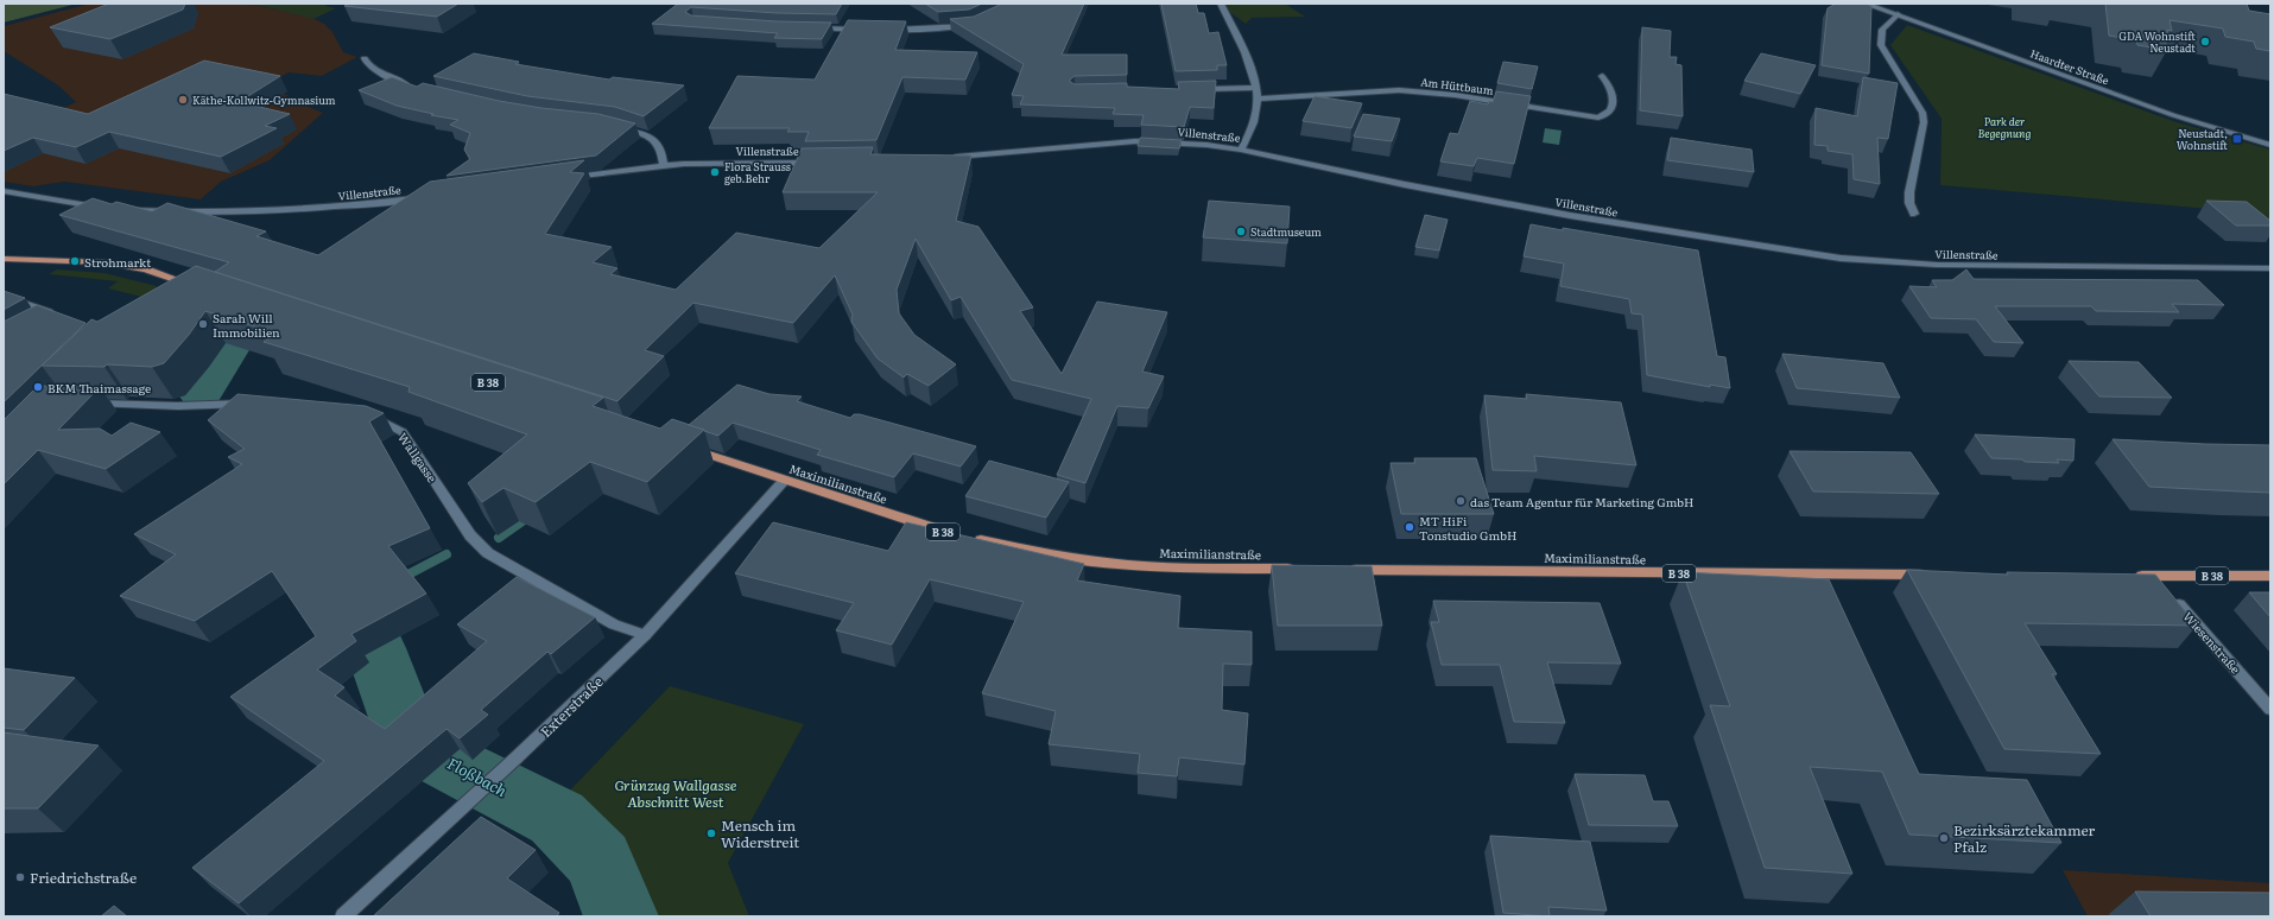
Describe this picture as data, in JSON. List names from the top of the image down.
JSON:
{
  "streets": {
    "main road": ["B 38", "Maximilianstraße"],
    "street": [
      "Haardter Straße",
      "Am Hüttbaum",
      "Villenstraße",
      "Wallgasse",
      "Wiesenstraße",
      "Exterstraße"
    ]
  },
  "crossings": [
    ["B 38", "Wiesenstraße"],
    ["Wallgasse", "Exterstraße"],
    ["Maximilianstraße", "Exterstraße"]
  ],
  "water": ["Floßbach"],
  "parks": ["Park der Begegnung", "Grünzug Wallgasse Abschnitt West"],
  "places": {
    "other": [
      "GDA Wohnstift Neustadt",
      "Käthe-Kollwitz-Gymnasium",
      "Flora Strauss geb.Behr",
      "Stadtmuseum",
      "Strohmarkt",
      "Sarah Will Immobilien",
      "BKM Thaimassage",
      "das Team Agentur für Marketing GmbH",
      "MT HiFi Tonstudio GmbH",
      "Mensch im Widerstreit",
      "Bezirksärztekammer Pfalz",
      "Friedrichstraße"
    ],
    "transit": ["Neustadt, Wohnstift"]
  }
}
